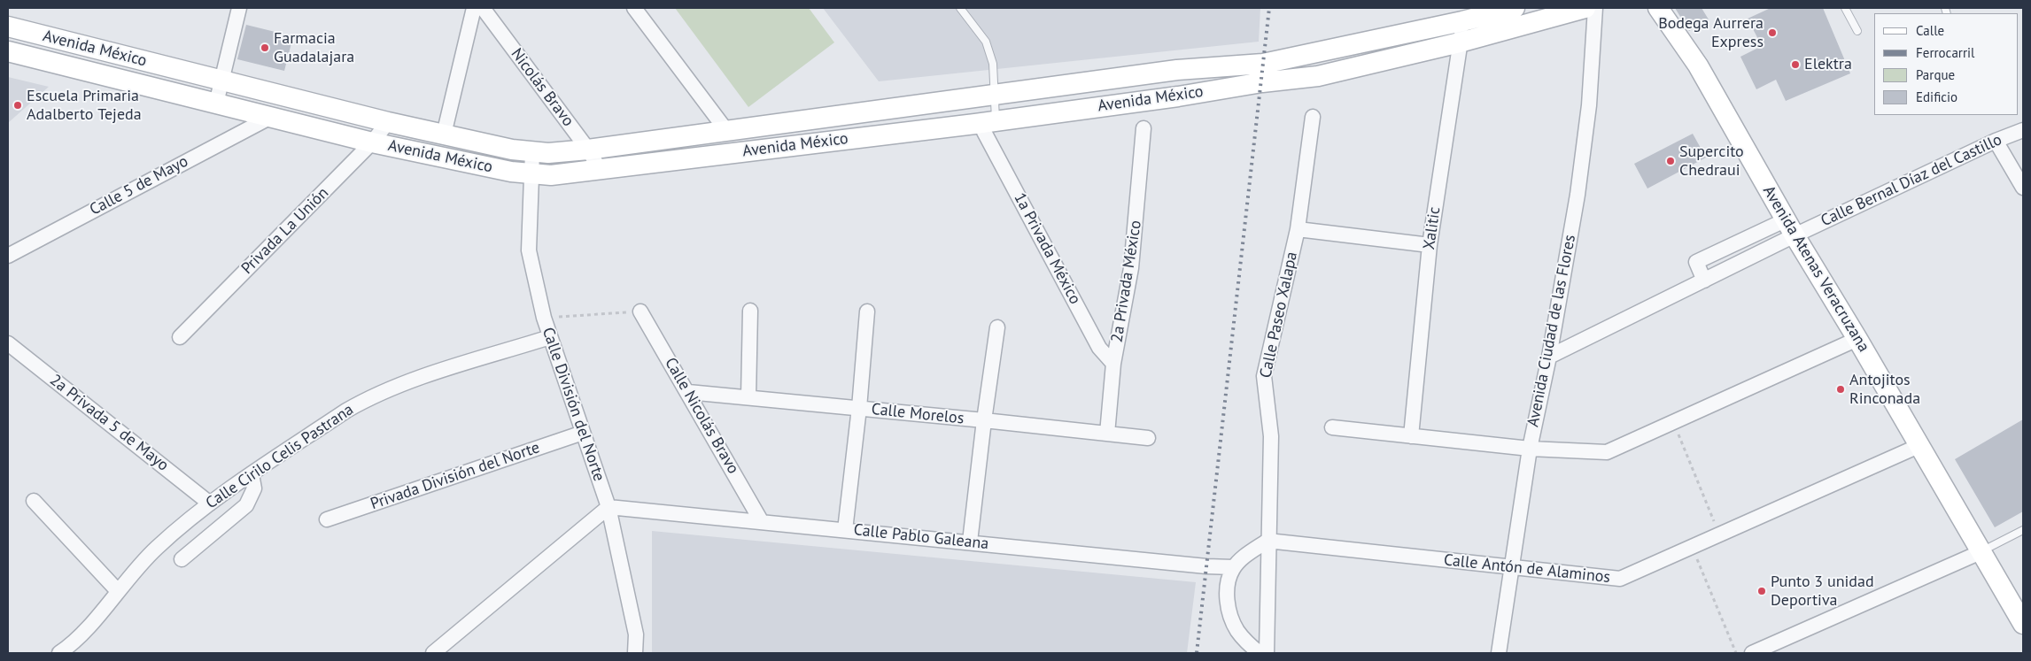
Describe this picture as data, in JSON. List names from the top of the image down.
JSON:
{
  "streets": {
    "main road": ["Avenida México", "Avenida Atenas Veracruzana"],
    "street": [
      "Nicolás Bravo",
      "Calle Bernal Díaz del Castillo",
      "Calle 5 de Mayo",
      "Xalitic",
      "Privada La Unión",
      "1a Privada México",
      "2a Privada México",
      "Calle Paseo Xalapa",
      "Avenida Ciudad de las Flores",
      "Calle División del Norte",
      "Calle Morelos",
      "Calle Nicolás Bravo",
      "2a Privada 5 de Mayo",
      "Calle Cirilo Celis Pastrana",
      "Privada División del Norte",
      "Calle Pablo Galeana",
      "Calle Antón de Alaminos"
    ]
  },
  "crossings": [
    ["Avenida México", "Nicolás Bravo"],
    ["Avenida México", "Calle 5 de Mayo"],
    ["Avenida México", "Xalitic"],
    ["Avenida México", "Privada La Unión"],
    ["Avenida México", "1a Privada México"],
    ["Avenida México", "Calle División del Norte"],
    ["Calle Bernal Díaz del Castillo", "Avenida Atenas Veracruzana"],
    ["Calle Bernal Díaz del Castillo", "Avenida Ciudad de las Flores"],
    ["1a Privada México", "2a Privada México"],
    ["Avenida Atenas Veracruzana", "Calle Antón de Alaminos"],
    ["2a Privada México", "Calle Morelos"],
    ["Calle Paseo Xalapa", "Calle Antón de Alaminos"],
    ["Avenida Ciudad de las Flores", "Calle Antón de Alaminos"],
    ["Calle División del Norte", "Calle Cirilo Celis Pastrana"],
    ["Calle División del Norte", "Privada División del Norte"],
    ["Calle División del Norte", "Calle Pablo Galeana"],
    ["Calle Morelos", "Calle Nicolás Bravo"],
    ["Calle Nicolás Bravo", "Calle Pablo Galeana"],
    ["2a Privada 5 de Mayo", "Calle Cirilo Celis Pastrana"]
  ],
  "places": [
    "Bodega Aurrera Express",
    "Farmacia Guadalajara",
    "Elektra",
    "Escuela Primaria Adalberto Tejeda",
    "Supercito Chedraui",
    "Antojitos Rinconada",
    "Punto 3 unidad Deportiva"
  ],
  "legend": [
    "Calle",
    "Ferrocarril",
    "Parque",
    "Edificio"
  ]
}
